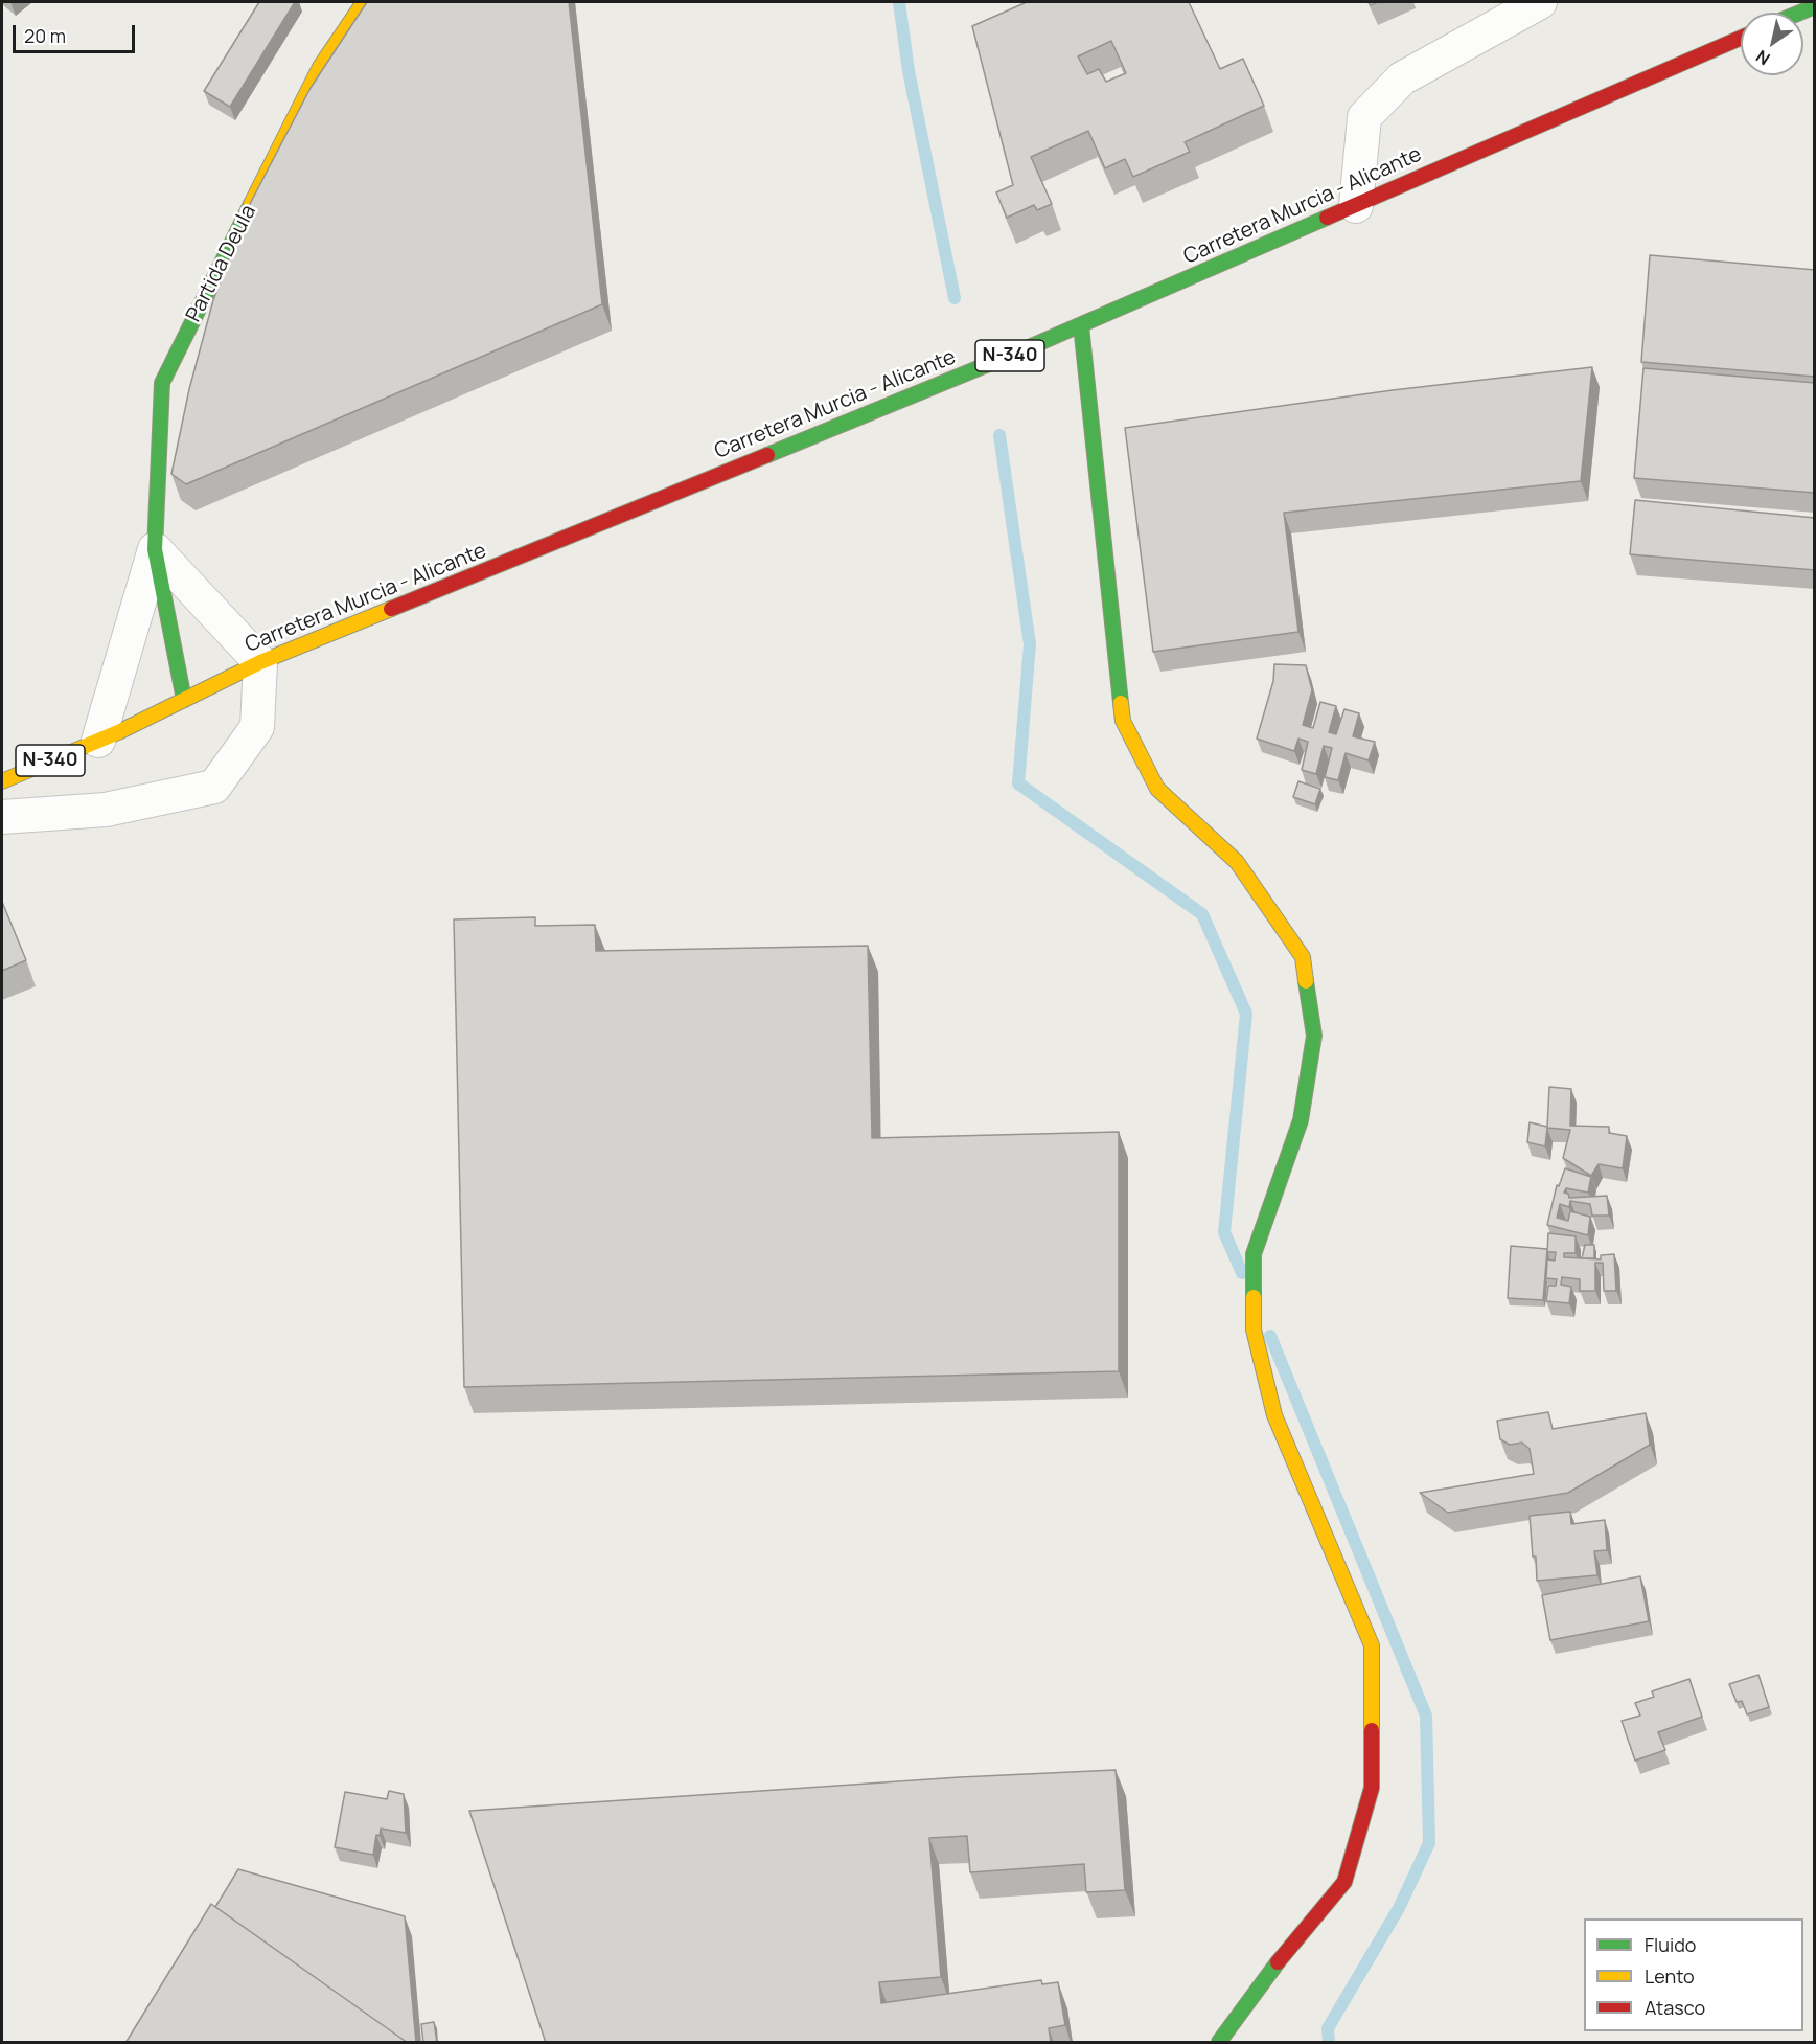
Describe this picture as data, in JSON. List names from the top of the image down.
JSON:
{
  "streets": {
    "main road": ["Carretera Murcia - Alicante", "Partida Deula", "N-340"]
  },
  "crossings": [
    ["Carretera Murcia - Alicante", "Partida Deula"]
  ],
  "legend": ["Fluido", "Lento", "Atasco"],
  "scale_bar": "20 m",
  "north": "bottom left"
}
